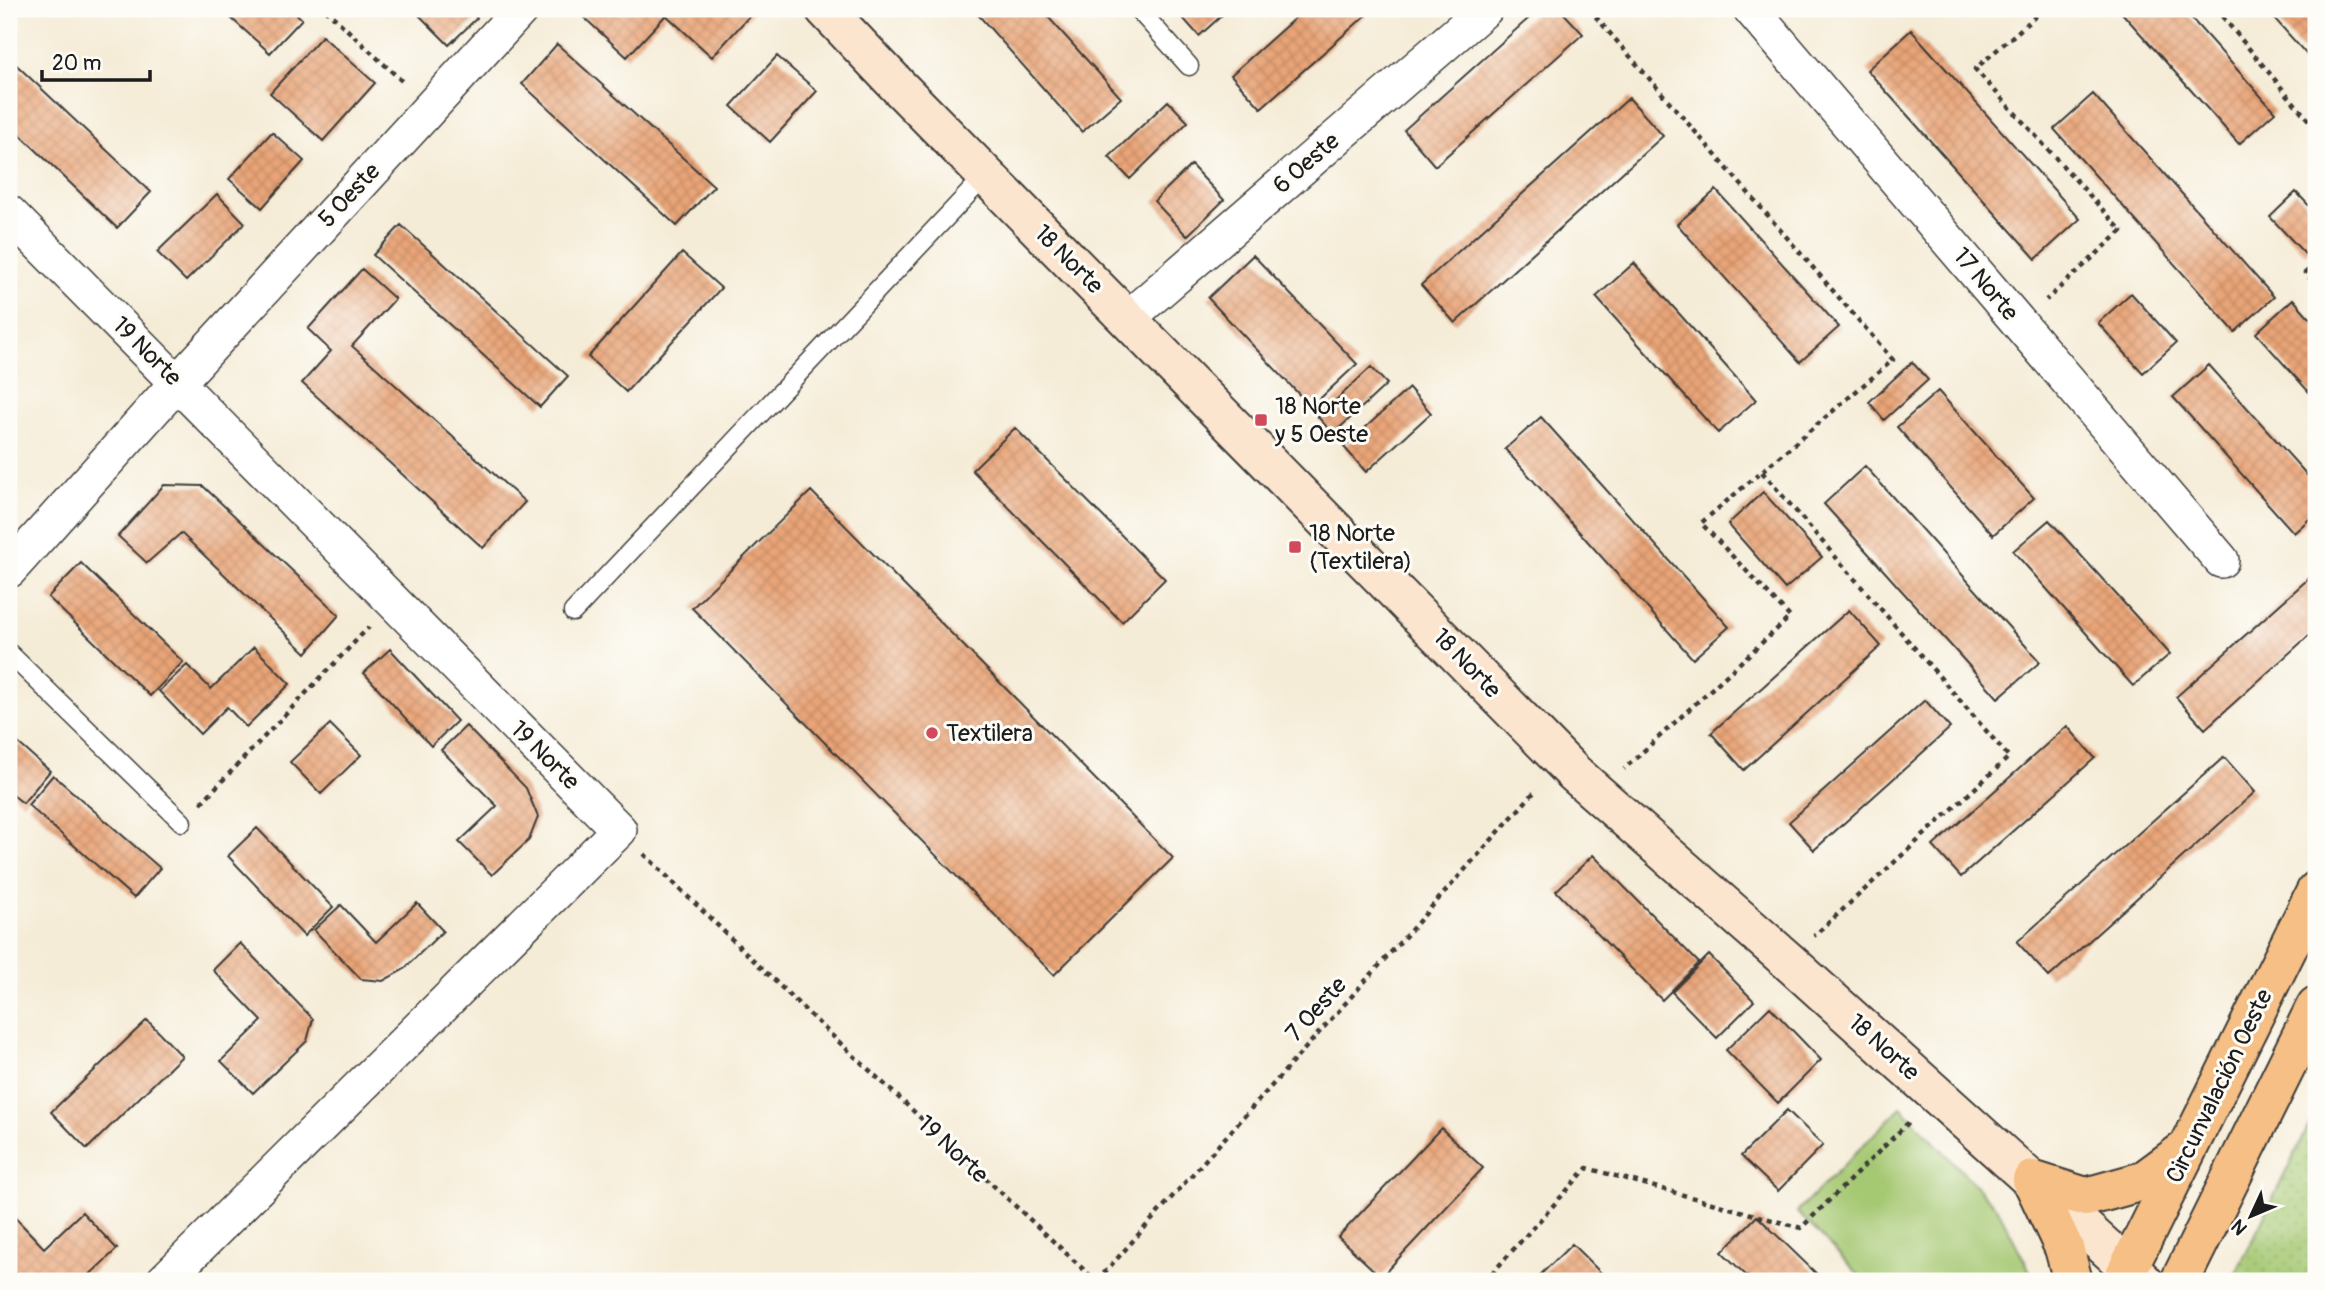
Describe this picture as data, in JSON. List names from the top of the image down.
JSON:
{
  "streets": {
    "main road": ["18 Norte", "Circunvalación Oeste"],
    "street": [
      "6 Oeste",
      "5 Oeste",
      "17 Norte",
      "19 Norte"
    ],
    "path": ["7 Oeste"]
  },
  "crossings": [
    ["6 Oeste", "18 Norte"],
    ["5 Oeste", "19 Norte"],
    ["18 Norte", "7 Oeste"],
    ["18 Norte", "Circunvalación Oeste"],
    ["19 Norte", "7 Oeste"]
  ],
  "places": {
    "transit": ["18 Norte y 5 Oeste", "18 Norte (Textilera)"],
    "other": ["Textilera"]
  },
  "scale_bar": "20 m",
  "north": "bottom left"
}
